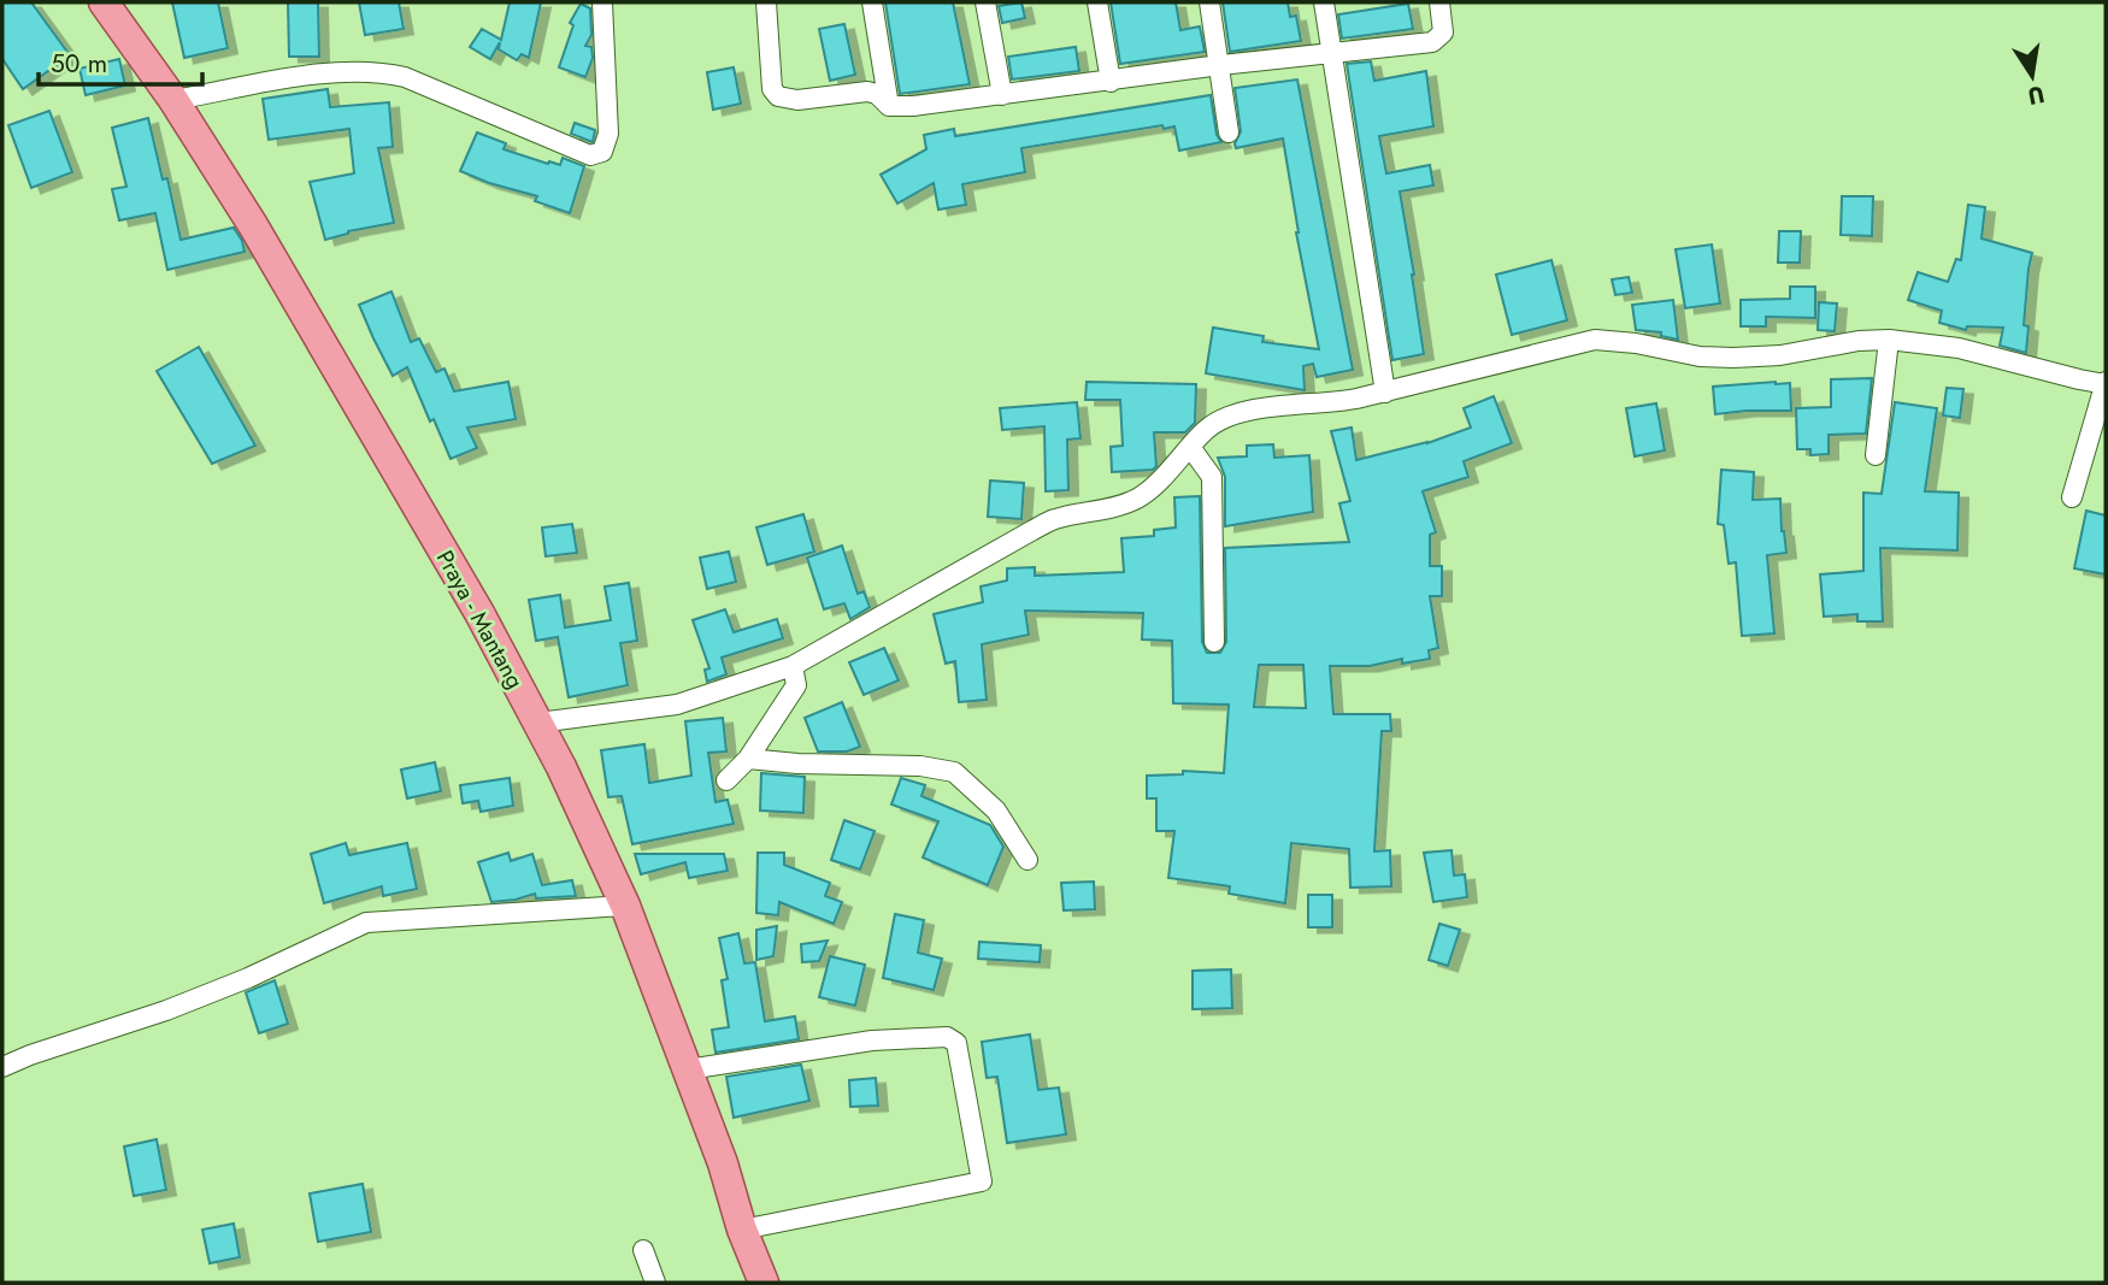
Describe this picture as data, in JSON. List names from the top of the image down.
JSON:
{
  "streets": {
    "main road": ["Praya - Mantang"]
  },
  "scale_bar": "50 m",
  "north": "bottom"
}
